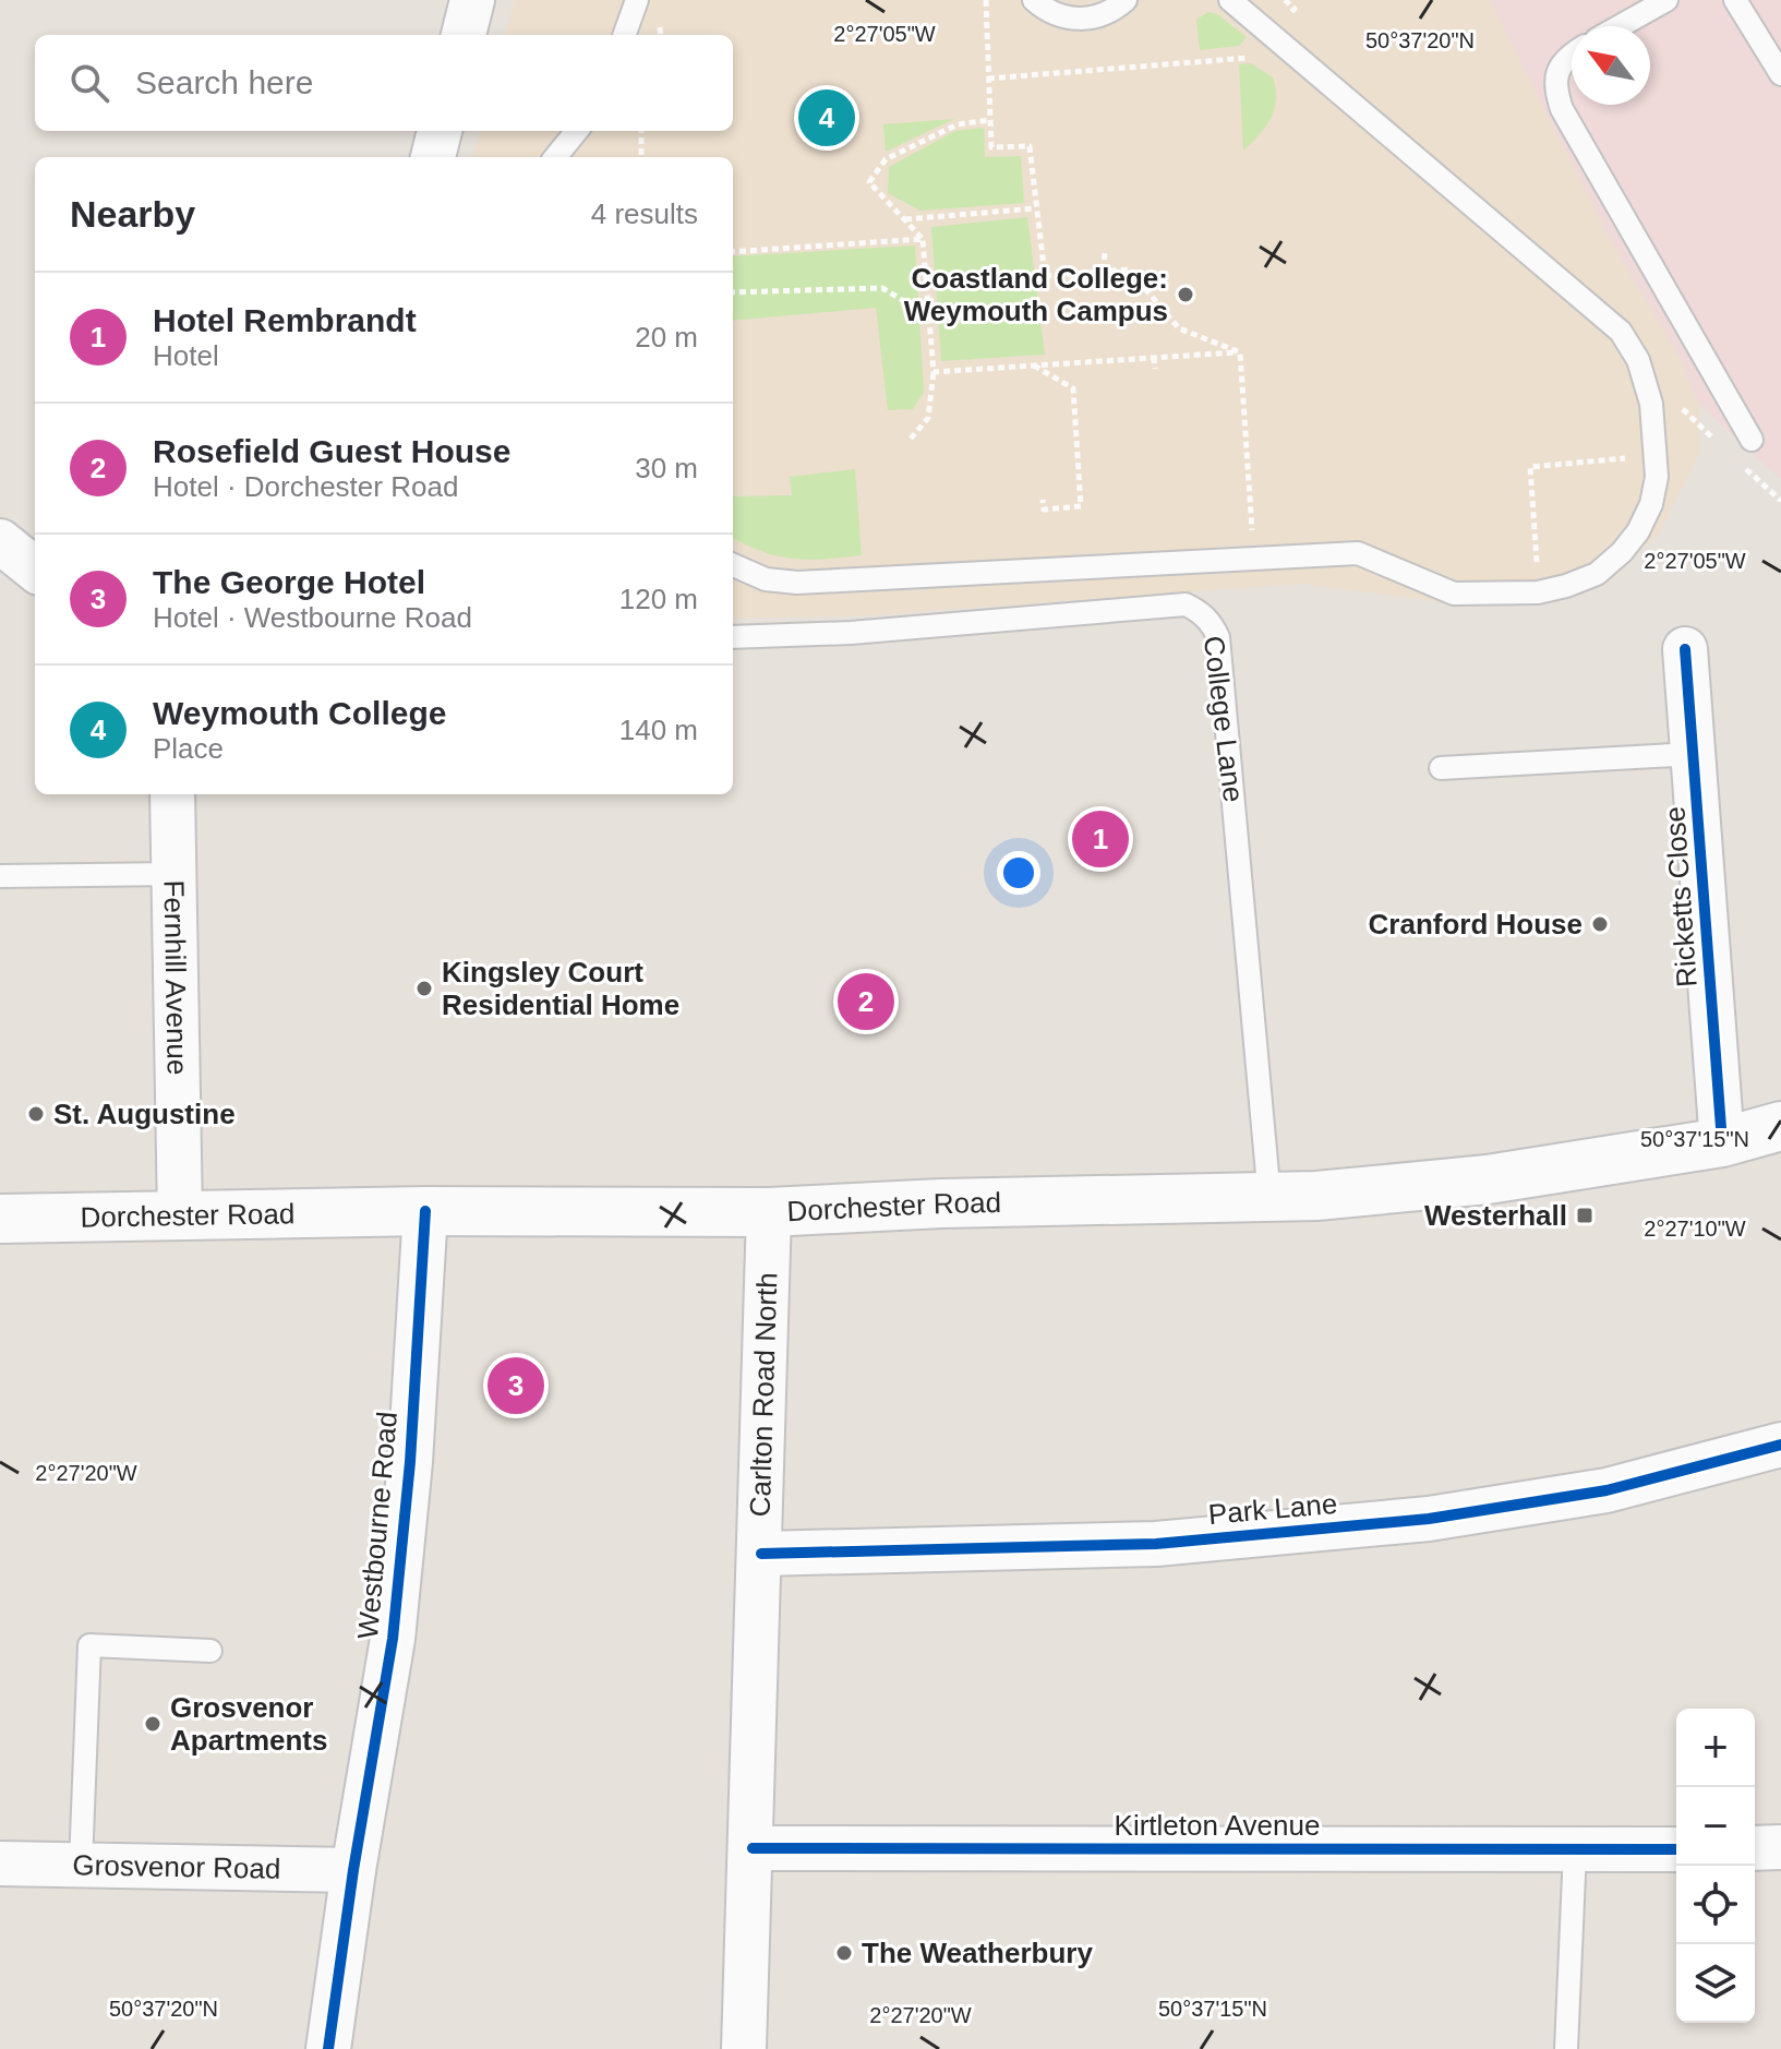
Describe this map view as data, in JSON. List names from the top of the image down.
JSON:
{
  "streets": {
    "main road": ["Dorchester Road"],
    "street": [
      "Ricketts Close",
      "Fernhill Avenue",
      "Carlton Road North",
      "Park Lane",
      "Westbourne Road",
      "Kirtleton Avenue",
      "Grosvenor Road"
    ],
    "lane": ["College Lane"]
  },
  "crossings": [
    ["College Lane", "Dorchester Road"],
    ["Ricketts Close", "Dorchester Road"],
    ["Fernhill Avenue", "Dorchester Road"],
    ["Dorchester Road", "Carlton Road North"],
    ["Dorchester Road", "Westbourne Road"],
    ["Carlton Road North", "Park Lane"],
    ["Carlton Road North", "Kirtleton Avenue"],
    ["Westbourne Road", "Grosvenor Road"]
  ],
  "places": {
    "other": [
      "Coastland College: Weymouth Campus",
      "Cranford House",
      "Kingsley Court Residential Home",
      "St. Augustine",
      "Grosvenor Apartments",
      "The Weatherbury"
    ],
    "transit": ["Westerhall"]
  },
  "north": "top left",
  "page": {
    "search": "Search here",
    "pins": [
      "4",
      "1",
      "2",
      "3"
    ],
    "heading": ["Nearby", "4 results"],
    "list": [
      {
        "mark": "1",
        "name": "Hotel Rembrandt",
        "note": "Hotel",
        "value": "20 m"
      },
      {
        "mark": "2",
        "name": "Rosefield Guest House",
        "note": "Hotel · Dorchester Road",
        "value": "30 m"
      },
      {
        "mark": "3",
        "name": "The George Hotel",
        "note": "Hotel · Westbourne Road",
        "value": "120 m"
      },
      {
        "mark": "4",
        "name": "Weymouth College",
        "note": "Place",
        "value": "140 m"
      }
    ],
    "map_buttons": ["+", "−"]
  },
  "coordinates": [
    "2°27'05\"W",
    "50°37'20\"N",
    "50°37'15\"N",
    "2°27'10\"W",
    "2°27'20\"W"
  ]
}
